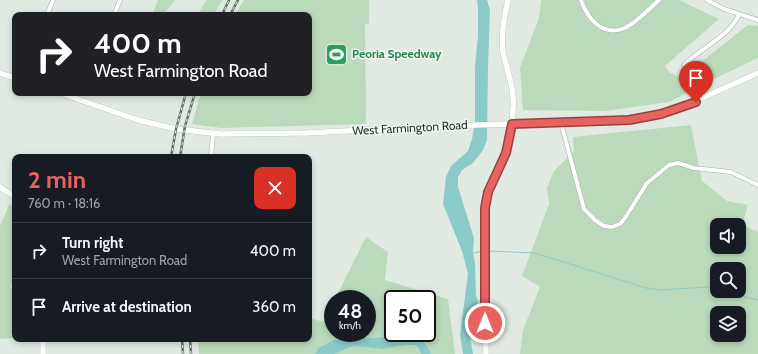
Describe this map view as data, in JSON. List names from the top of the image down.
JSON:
{
  "streets": {
    "main road": ["West Farmington Road"]
  },
  "places": {
    "sports": ["Peoria Speedway"]
  },
  "page": {
    "turn": ["400 m", "West Farmington Road"],
    "heading": ["2 min", "760 m · 18:16"],
    "list": [
      {
        "name": "Turn right",
        "note": "West Farmington Road",
        "value": "400 m"
      },
      {
        "name": "Arrive at destination",
        "value": "360 m"
      }
    ],
    "speed": "48 km/h",
    "limit": "50"
  }
}
